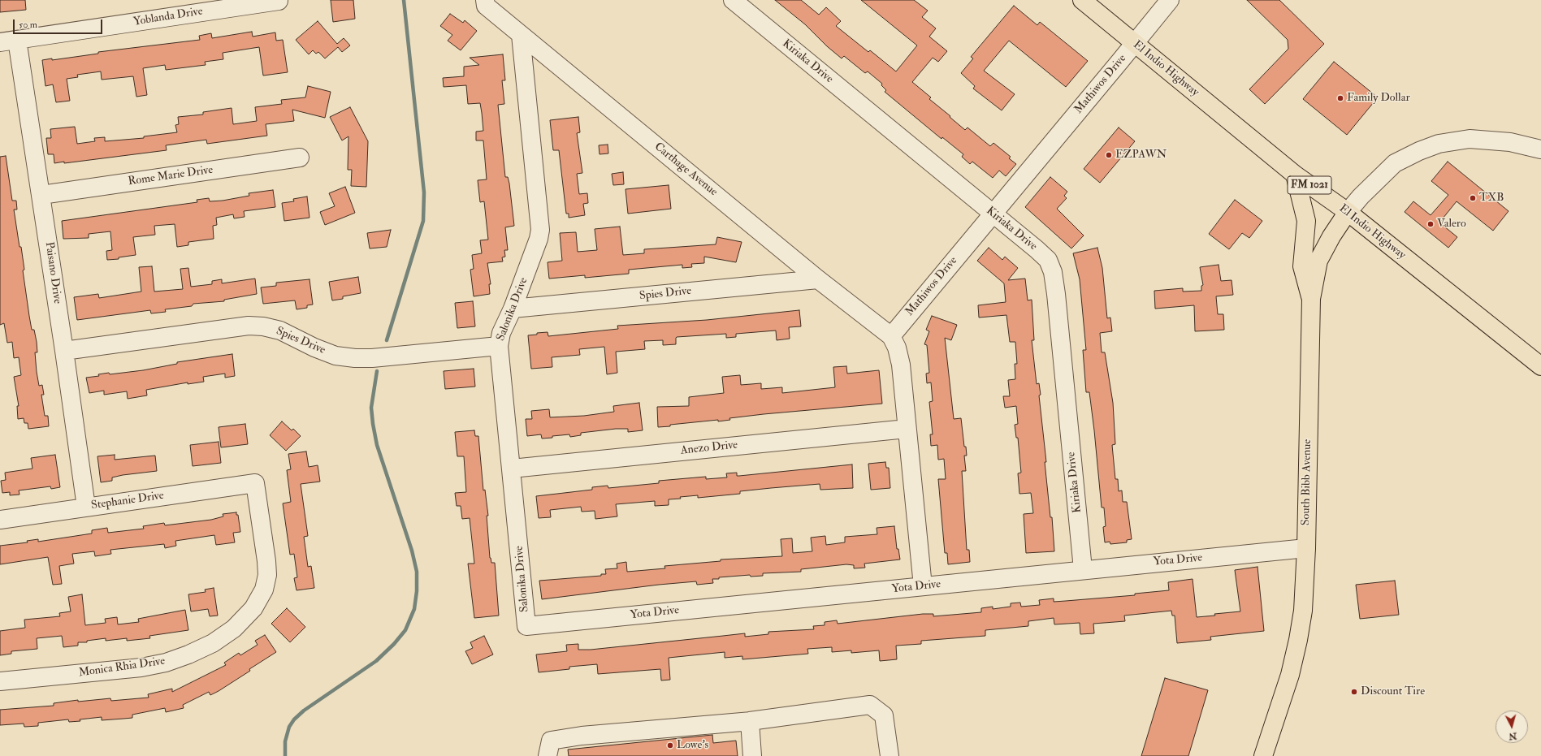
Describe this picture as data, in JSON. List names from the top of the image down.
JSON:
{
  "streets": {
    "main road": ["El Indio Highway", "FM 1021", "South Bibb Avenue"],
    "street": [
      "Yoblanda Drive",
      "Kiriaka Drive",
      "Mathiwos Drive",
      "Carthage Avenue",
      "Rome Marie Drive",
      "Paisano Drive",
      "Spies Drive",
      "Salonika Drive",
      "Anezo Drive",
      "Stephanie Drive",
      "Yota Drive",
      "Monica Rhia Drive"
    ]
  },
  "crossings": [
    ["Yoblanda Drive", "Paisano Drive"],
    ["Kiriaka Drive", "Mathiwos Drive"],
    ["Kiriaka Drive", "Yota Drive"],
    ["El Indio Highway", "Mathiwos Drive"],
    ["El Indio Highway", "South Bibb Avenue"],
    ["Mathiwos Drive", "Carthage Avenue"],
    ["Carthage Avenue", "Spies Drive"],
    ["Carthage Avenue", "Salonika Drive"],
    ["Rome Marie Drive", "Paisano Drive"],
    ["Paisano Drive", "Spies Drive"],
    ["Paisano Drive", "Stephanie Drive"],
    ["Spies Drive", "Salonika Drive"],
    ["Salonika Drive", "Anezo Drive"],
    ["Salonika Drive", "Yota Drive"],
    ["South Bibb Avenue", "Yota Drive"],
    ["Stephanie Drive", "Monica Rhia Drive"]
  ],
  "places": [
    "Family Dollar",
    "EZPAWN",
    "TXB",
    "Valero",
    "Discount Tire",
    "Lowe's"
  ],
  "scale_bar": "50 m",
  "north": "bottom"
}
